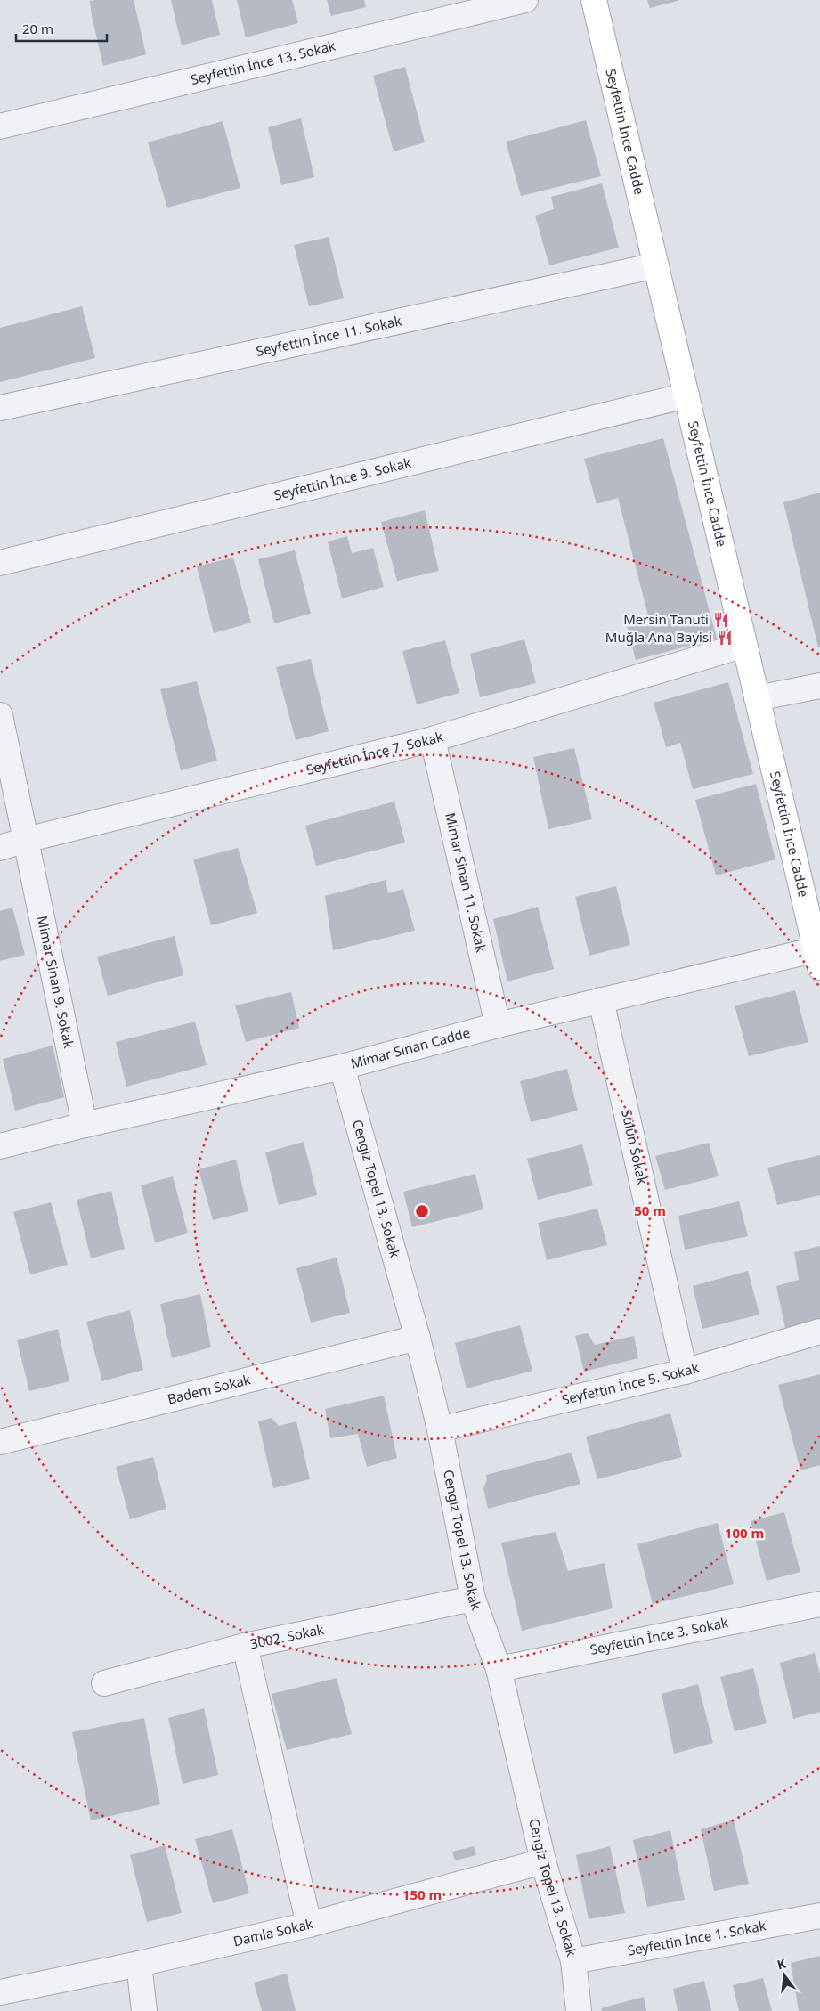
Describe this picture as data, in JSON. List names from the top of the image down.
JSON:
{
  "streets": {
    "main road": ["Seyfettin İnce Cadde"],
    "street": [
      "Seyfettin İnce 13. Sokak",
      "Seyfettin İnce 11. Sokak",
      "Seyfettin İnce 9. Sokak",
      "Seyfettin İnce 7. Sokak",
      "Mimar Sinan 11. Sokak",
      "Mimar Sinan 9. Sokak",
      "Mimar Sinan Cadde",
      "Sülün Sokak",
      "Cengiz Topel 13. Sokak",
      "Seyfettin İnce 5. Sokak",
      "Badem Sokak",
      "Seyfettin İnce 3. Sokak",
      "3002. Sokak",
      "Damla Sokak",
      "Seyfettin İnce 1. Sokak"
    ]
  },
  "crossings": [
    ["Seyfettin İnce Cadde", "Seyfettin İnce 11. Sokak"],
    ["Seyfettin İnce Cadde", "Seyfettin İnce 9. Sokak"],
    ["Seyfettin İnce Cadde", "Seyfettin İnce 7. Sokak"],
    ["Seyfettin İnce Cadde", "Mimar Sinan Cadde"],
    ["Seyfettin İnce 7. Sokak", "Mimar Sinan 11. Sokak"],
    ["Seyfettin İnce 7. Sokak", "Mimar Sinan 9. Sokak"],
    ["Mimar Sinan 11. Sokak", "Mimar Sinan Cadde"],
    ["Mimar Sinan 9. Sokak", "Mimar Sinan Cadde"],
    ["Mimar Sinan Cadde", "Sülün Sokak"],
    ["Mimar Sinan Cadde", "Cengiz Topel 13. Sokak"],
    ["Sülün Sokak", "Seyfettin İnce 5. Sokak"],
    ["Cengiz Topel 13. Sokak", "Seyfettin İnce 5. Sokak"],
    ["Cengiz Topel 13. Sokak", "Badem Sokak"],
    ["Cengiz Topel 13. Sokak", "Seyfettin İnce 3. Sokak"],
    ["Cengiz Topel 13. Sokak", "3002. Sokak"],
    ["Cengiz Topel 13. Sokak", "Damla Sokak"],
    ["Cengiz Topel 13. Sokak", "Seyfettin İnce 1. Sokak"]
  ],
  "places": {
    "restaurant": ["Mersin Tanuti", "Muğla Ana Bayisi"]
  },
  "scale_bar": "20 m",
  "north": "top",
  "rings": ["50 m", "100 m", "150 m"]
}
